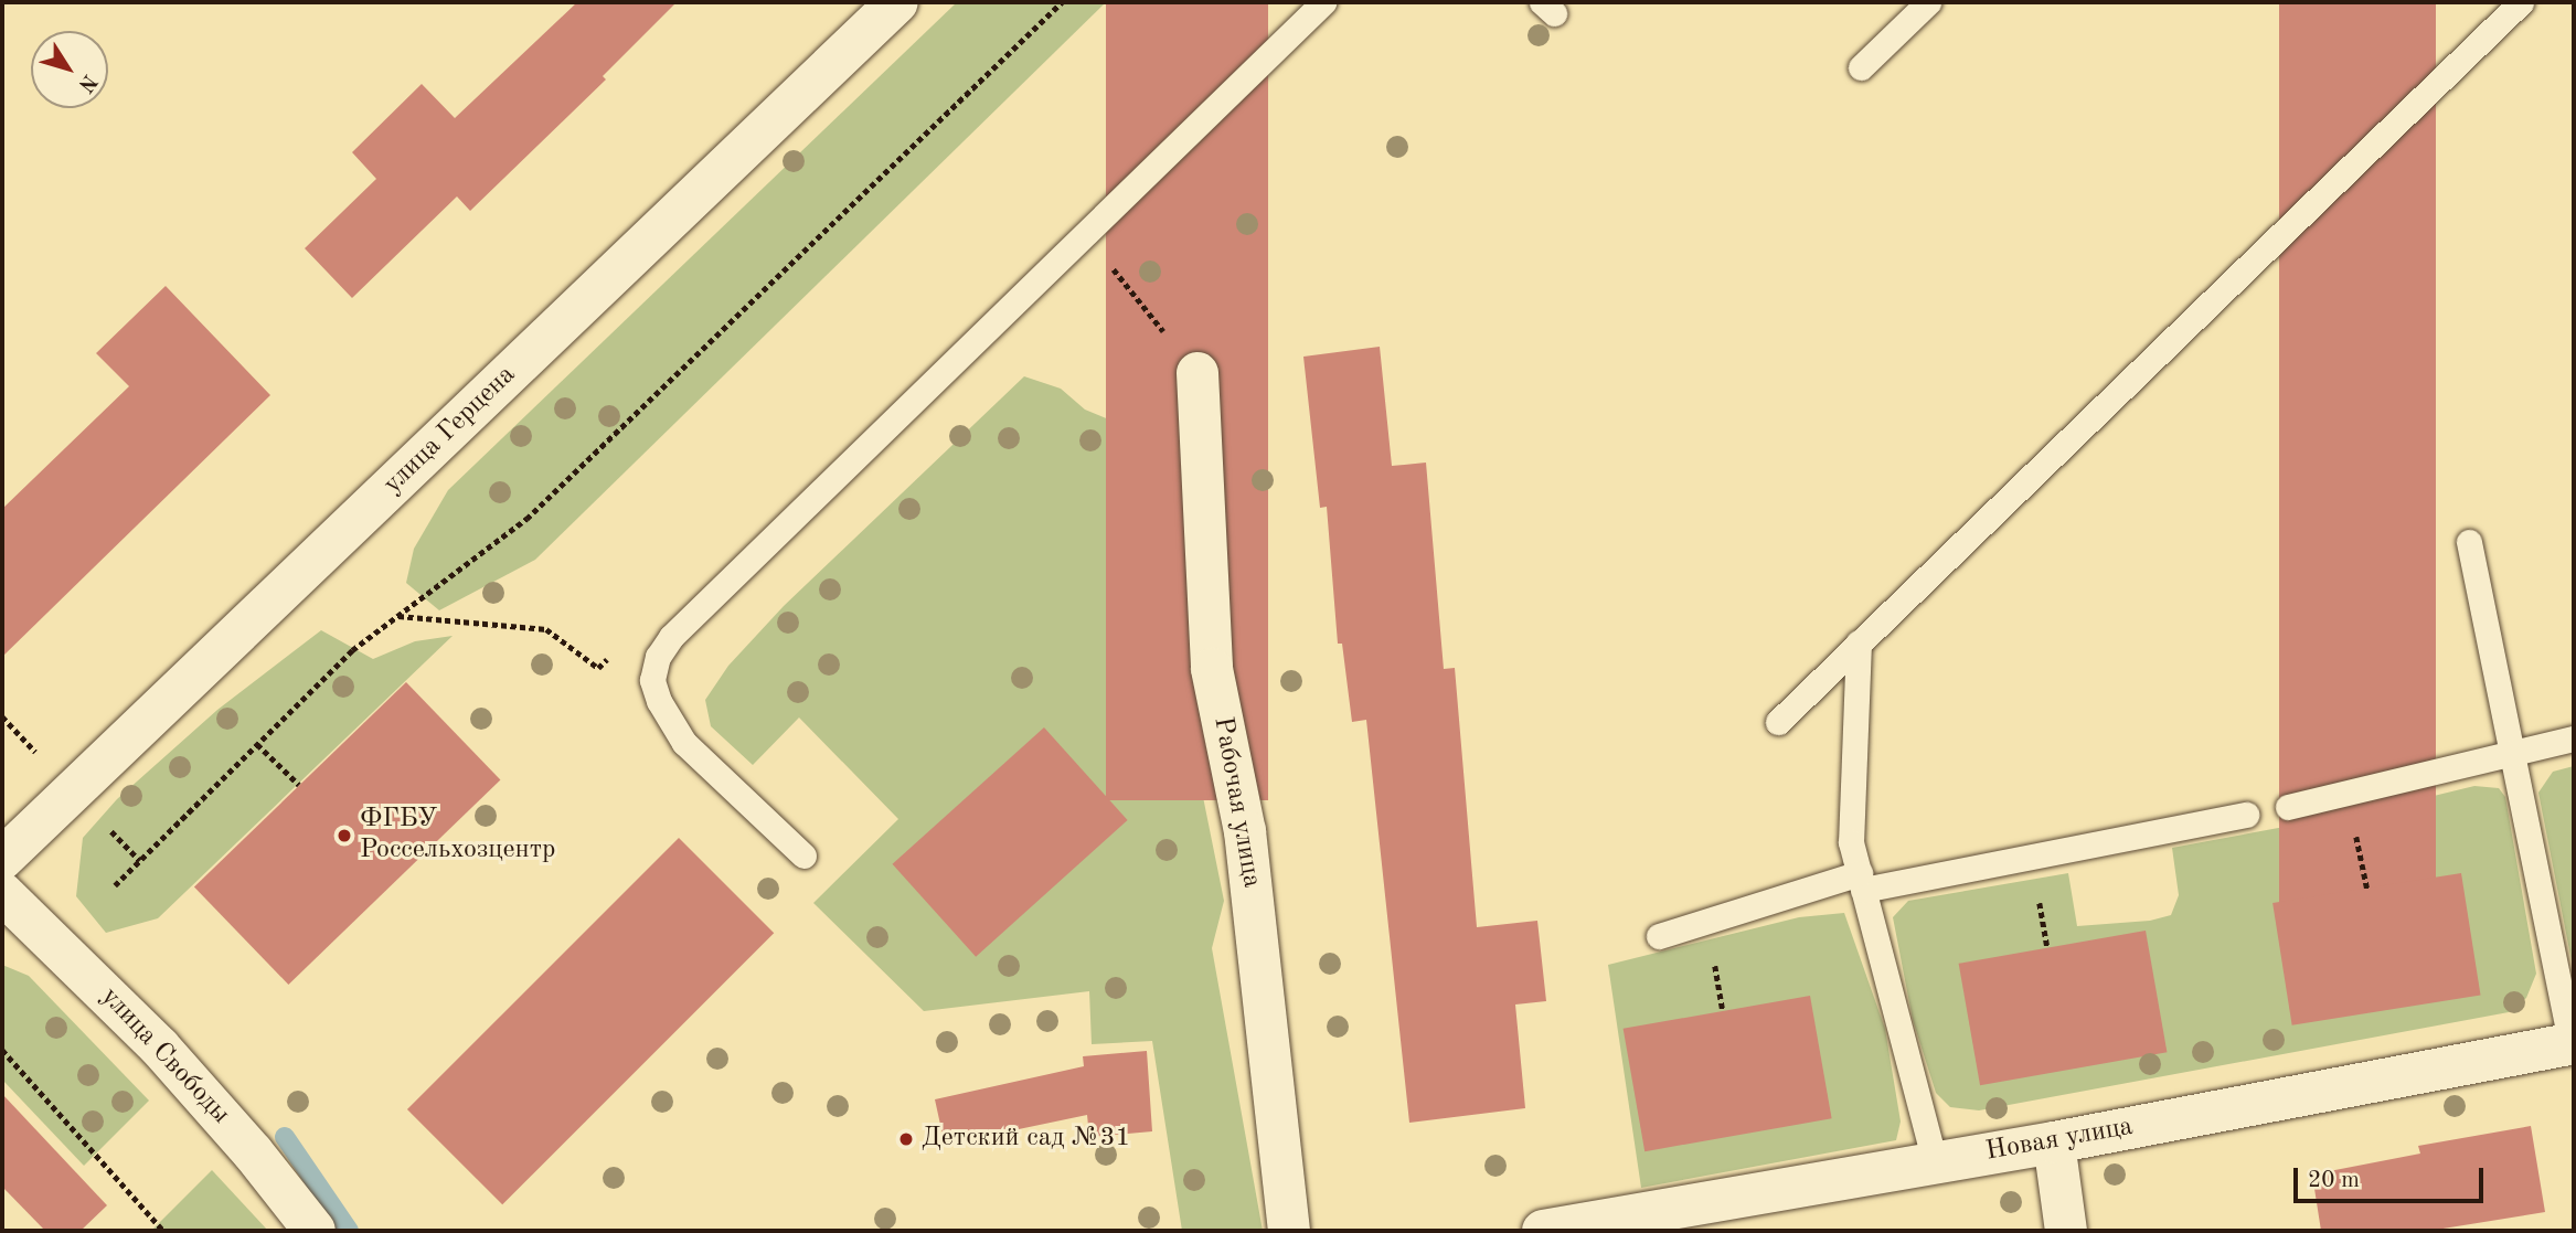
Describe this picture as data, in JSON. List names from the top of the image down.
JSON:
{
  "streets": {
    "street": [
      "улица Герцена",
      "Рабочая улица",
      "улица Свободы",
      "Новая улица"
    ]
  },
  "places": ["ФГБУ Россельхозцентр", "Детский сад №31"],
  "scale_bar": "20 m",
  "north": "bottom right"
}
